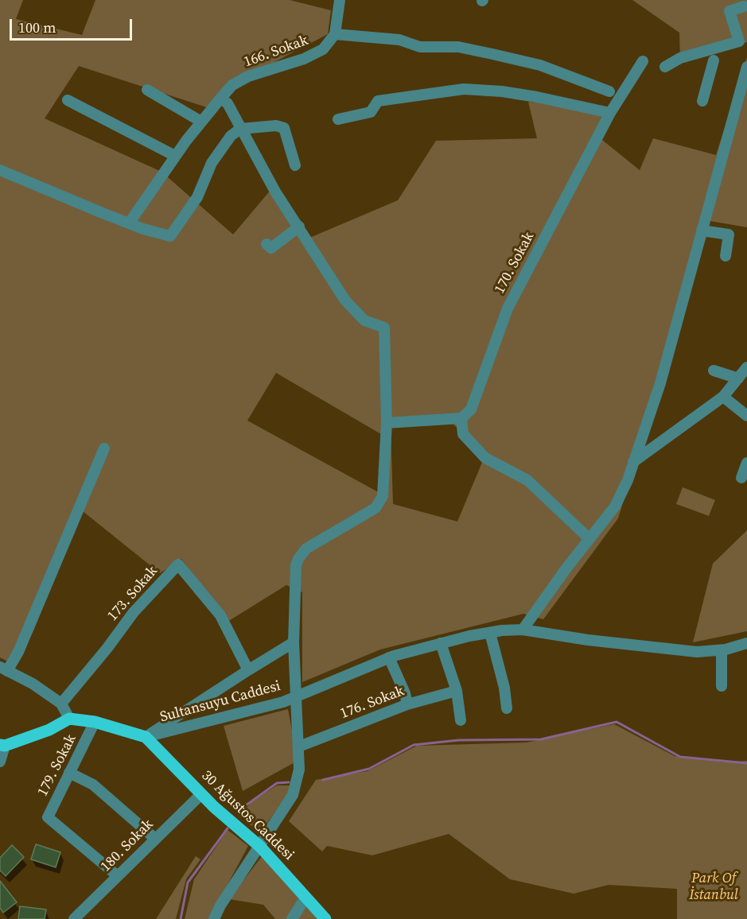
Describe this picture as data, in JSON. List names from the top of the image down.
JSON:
{
  "streets": {
    "main road": ["Sultansuyu Caddesi", "30 Ağustos Caddesi"],
    "street": [
      "166. Sokak",
      "170. Sokak",
      "173. Sokak",
      "176. Sokak",
      "179. Sokak",
      "180. Sokak"
    ]
  },
  "crossings": [
    ["Sultansuyu Caddesi", "176. Sokak"],
    ["Sultansuyu Caddesi", "179. Sokak"],
    ["Sultansuyu Caddesi", "30 Ağustos Caddesi"],
    ["179. Sokak", "180. Sokak"],
    ["30 Ağustos Caddesi", "180. Sokak"]
  ],
  "parks": ["Park Of İstanbul"],
  "scale_bar": "100 m"
}
